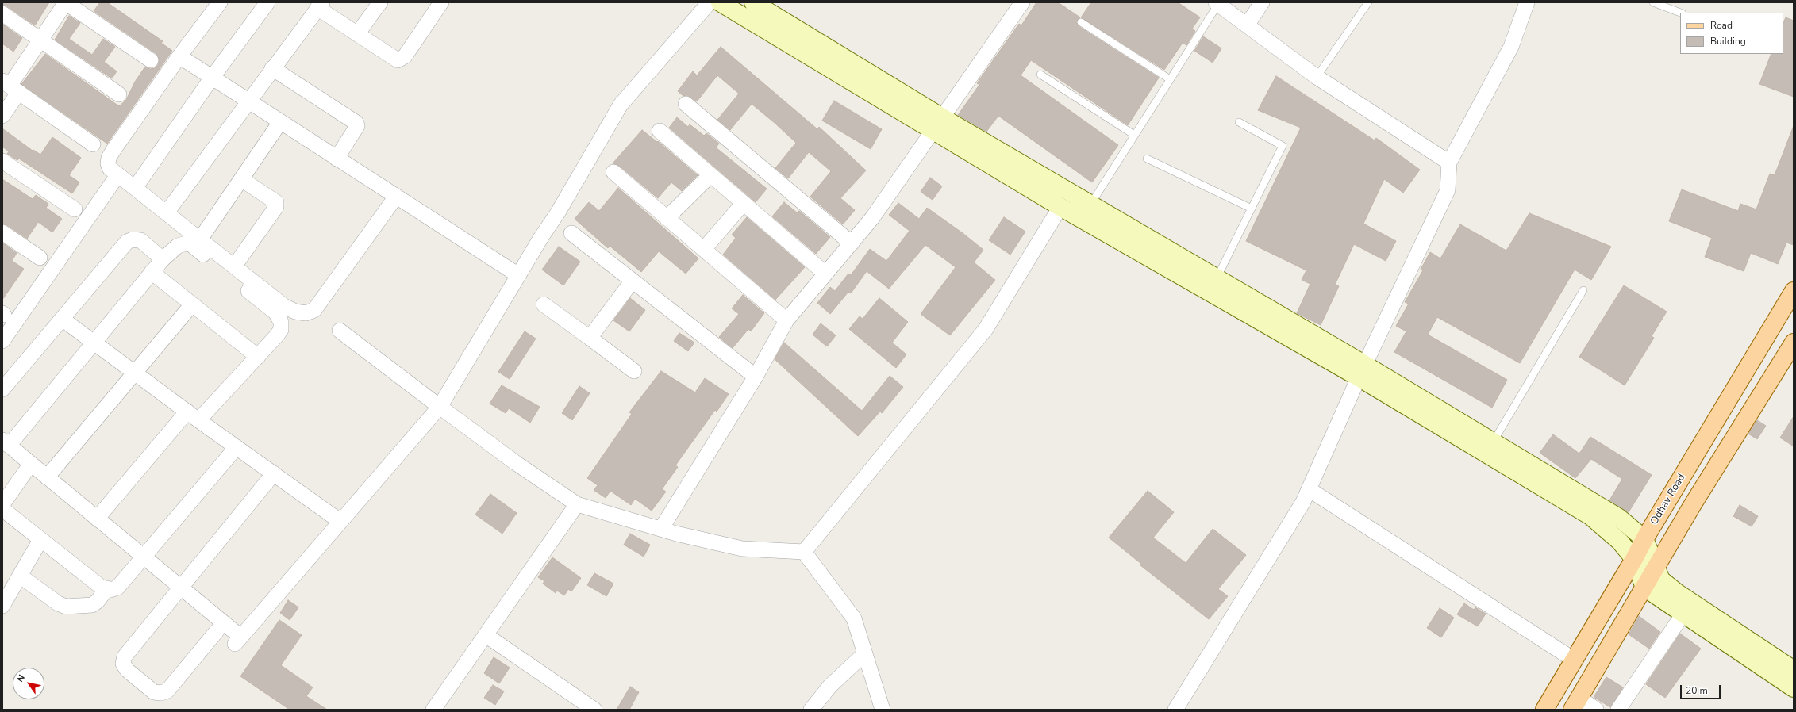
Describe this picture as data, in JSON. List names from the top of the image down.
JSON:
{
  "streets": {
    "main road": ["Odhav Road"]
  },
  "legend": ["Road", "Building"],
  "scale_bar": "20 m",
  "north": "top left"
}
